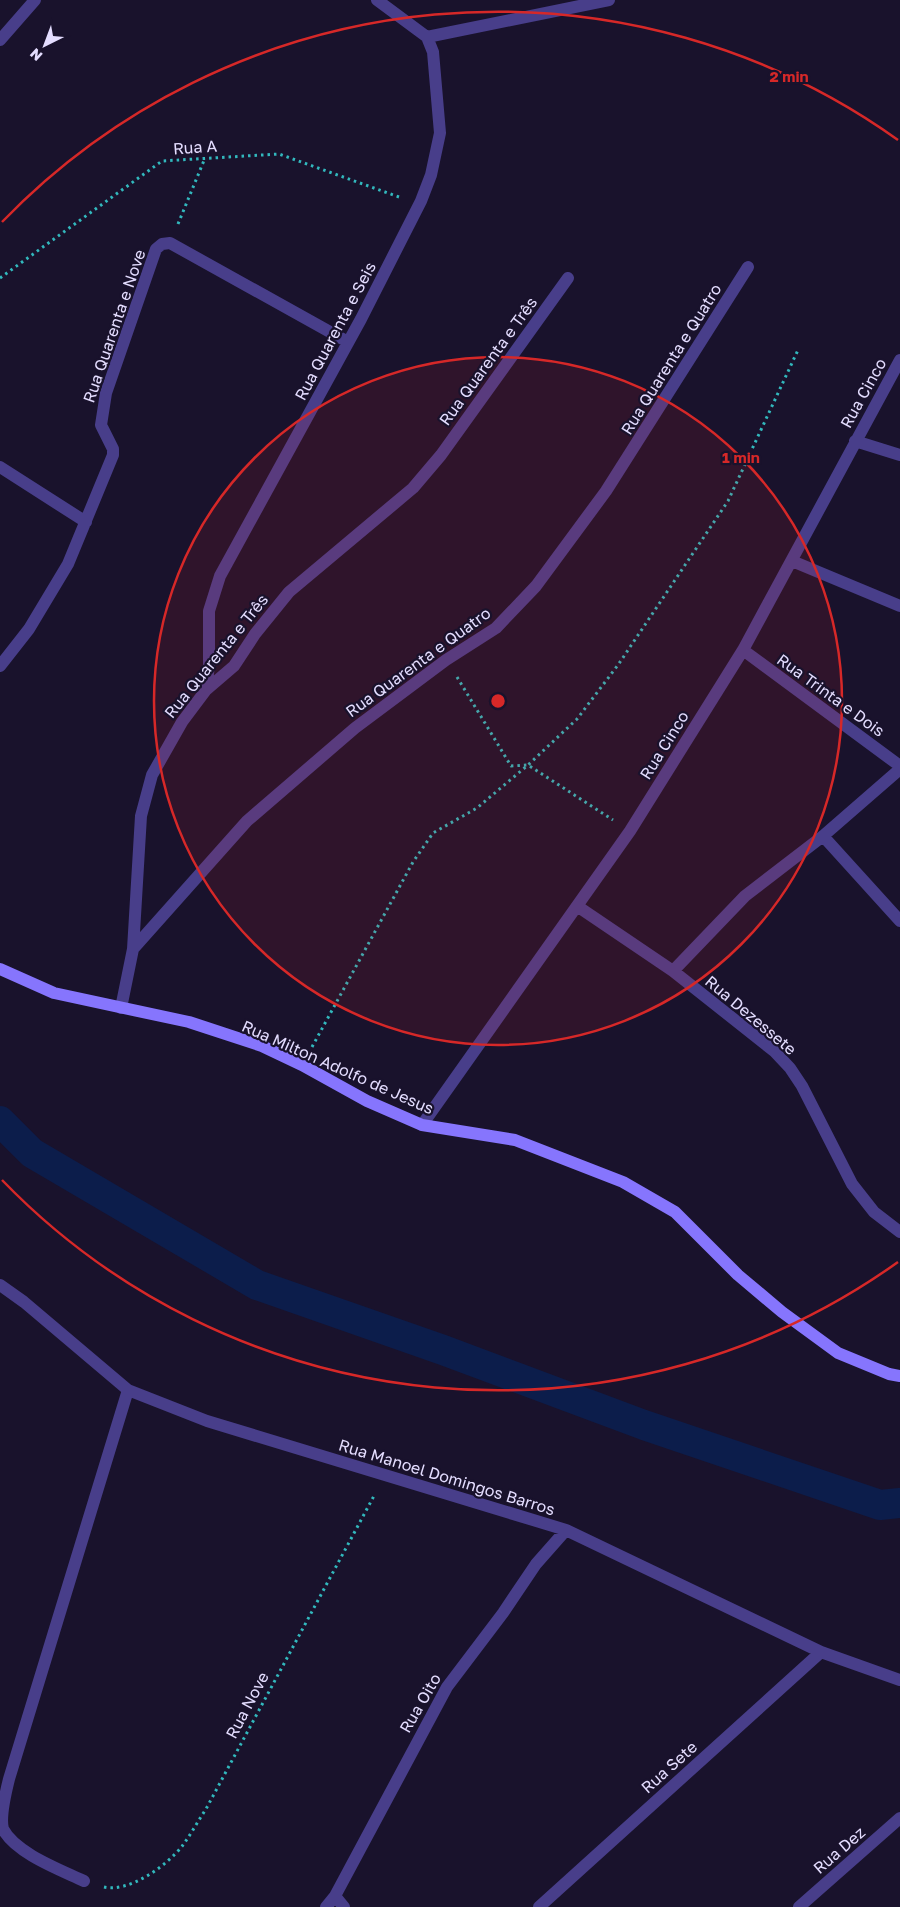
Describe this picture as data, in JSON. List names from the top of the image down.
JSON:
{
  "streets": {
    "street": [
      "Rua Quarenta e Nove",
      "Rua Quarenta e Seis",
      "Rua Quarenta e Quatro",
      "Rua Quarenta e Três",
      "Rua Cinco",
      "Rua Trinta e Dois",
      "Rua Dezessete",
      "Rua Milton Adolfo de Jesus",
      "Rua Manoel Domingos Barros",
      "Rua Oito",
      "Rua Sete",
      "Rua Dez"
    ],
    "path": ["Rua A", "Rua Nove"]
  },
  "crossings": [
    ["Rua A", "Rua Quarenta e Nove"],
    ["Rua A", "Rua Quarenta e Seis"],
    ["Rua Quarenta e Seis", "Rua Quarenta e Três"],
    ["Rua Quarenta e Quatro", "Rua Quarenta e Três"],
    ["Rua Quarenta e Três", "Rua Milton Adolfo de Jesus"],
    ["Rua Cinco", "Rua Trinta e Dois"],
    ["Rua Cinco", "Rua Dezessete"],
    ["Rua Cinco", "Rua Milton Adolfo de Jesus"],
    ["Rua Manoel Domingos Barros", "Rua Oito"],
    ["Rua Manoel Domingos Barros", "Rua Nove"],
    ["Rua Manoel Domingos Barros", "Rua Sete"]
  ],
  "north": "bottom left",
  "rings": ["2 min", "1 min"]
}
